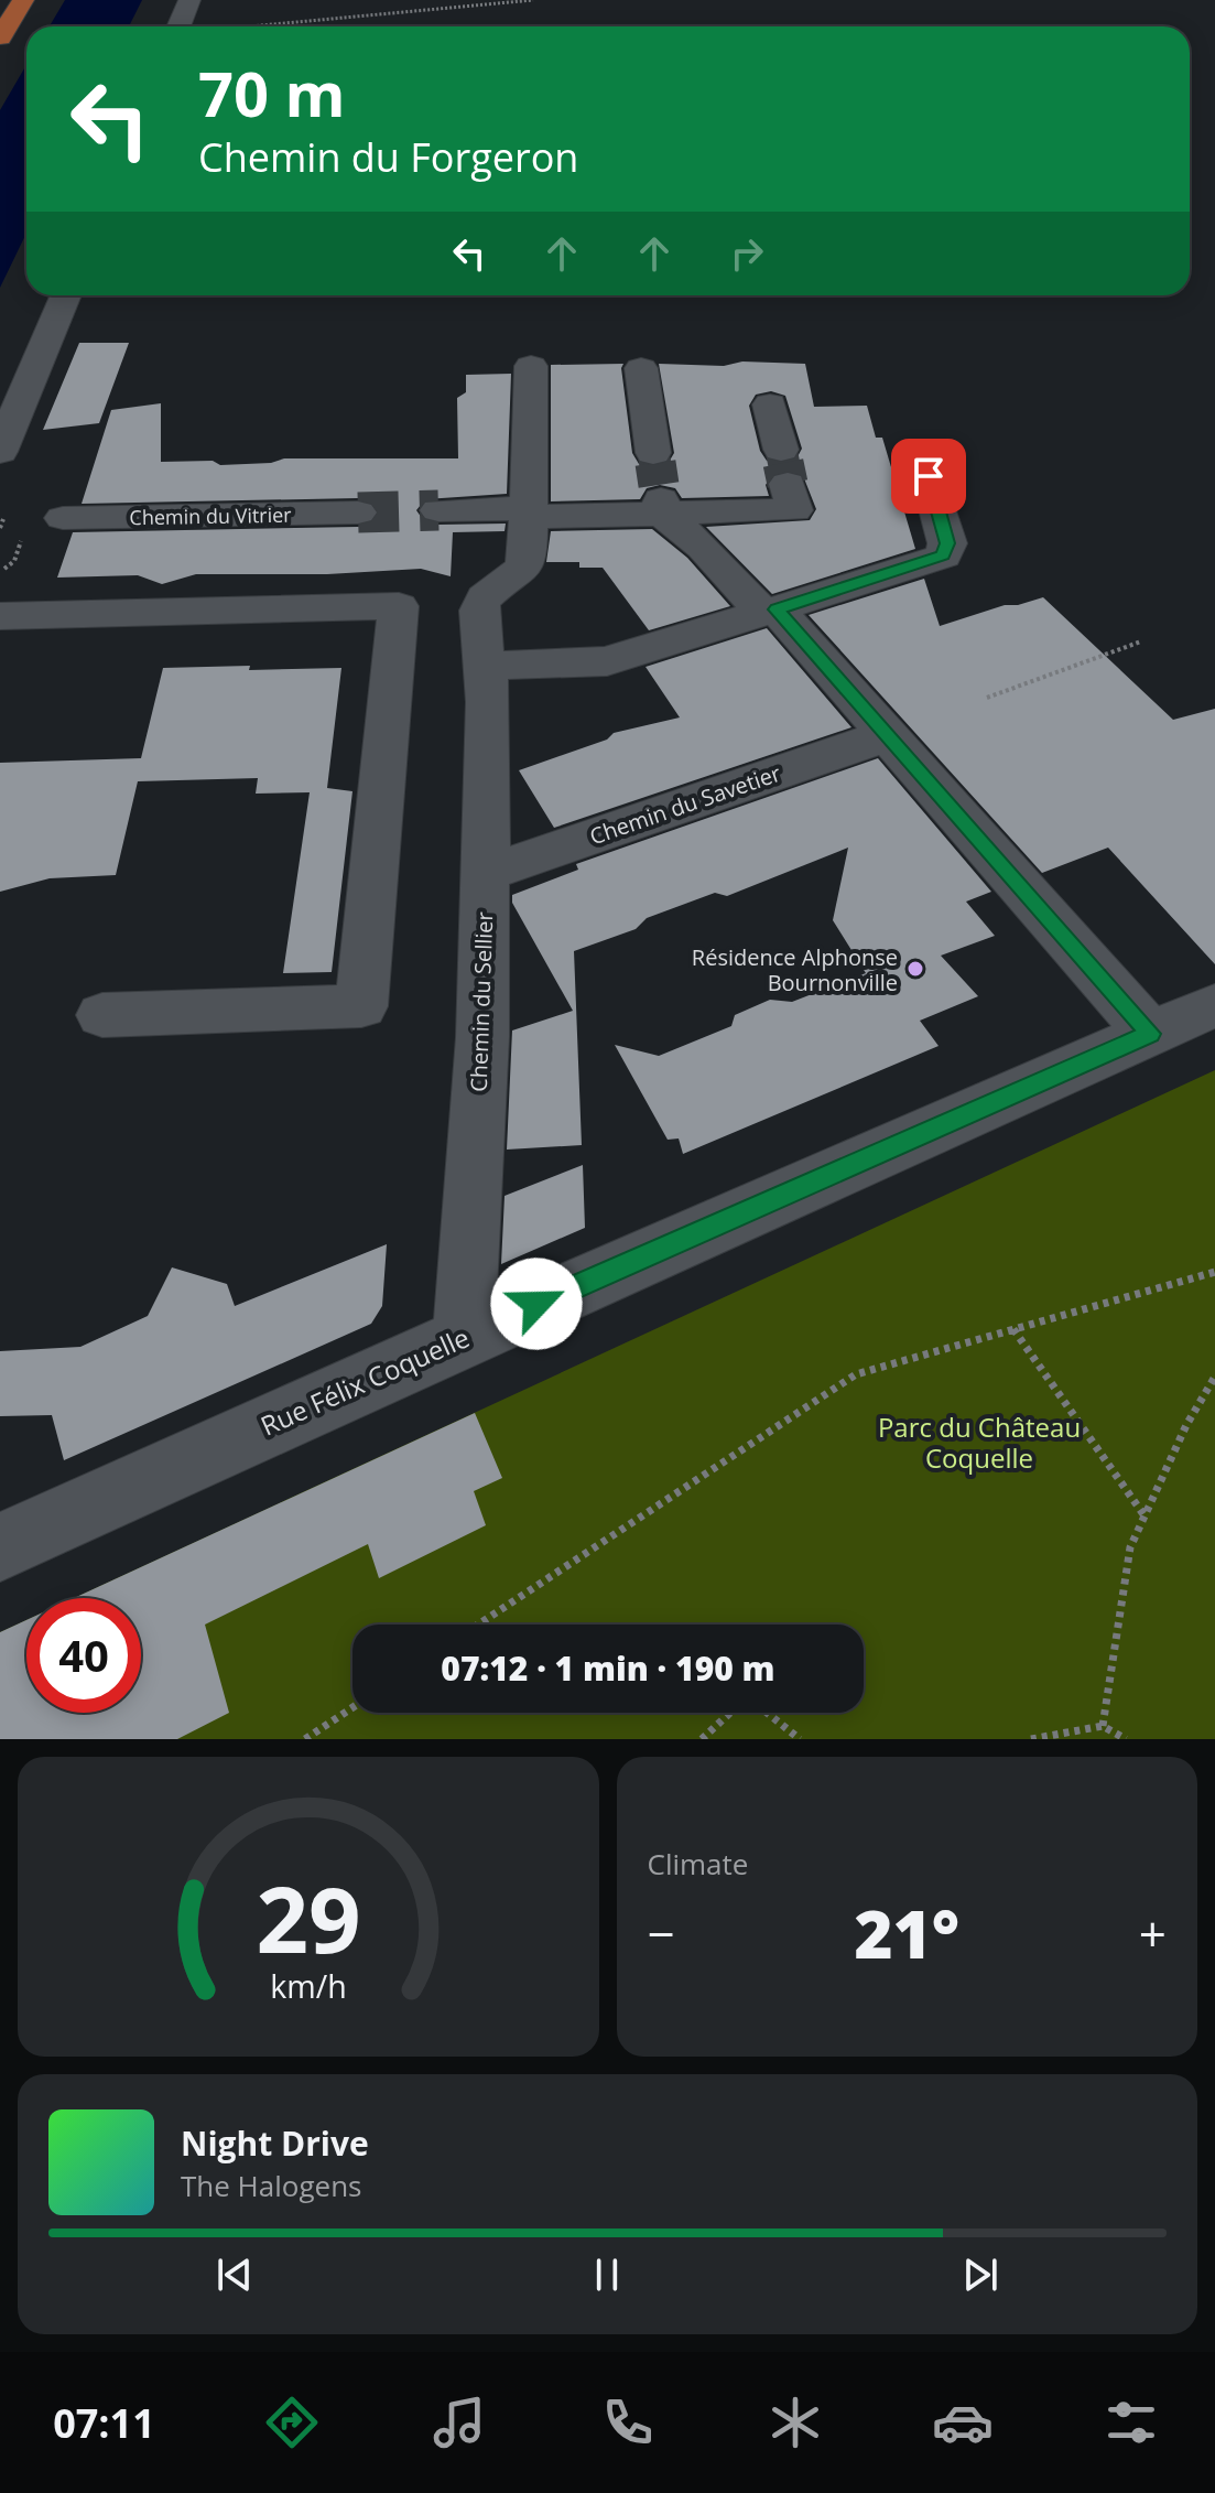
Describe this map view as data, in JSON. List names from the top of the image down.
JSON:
{
  "streets": {
    "street": [
      "Chemin du Vitrier",
      "Chemin du Savetier",
      "Chemin du Sellier",
      "Rue Félix Coquelle"
    ]
  },
  "crossings": [
    ["Chemin du Savetier", "Chemin du Sellier"],
    ["Chemin du Sellier", "Rue Félix Coquelle"]
  ],
  "parks": ["Parc du Château Coquelle"],
  "places": ["Résidence Alphonse Bournonville"],
  "page": {
    "turn": ["70 m", "Chemin du Forgeron"],
    "limit": "40",
    "trip": "07:12 · 1 min · 190 m",
    "tile": "Climate",
    "heat": ["−", "21°", "+"],
    "song": ["Night Drive", "The Halogens"],
    "tabs": "07:11",
    "gauge": ["29", "km/h"]
  }
}
